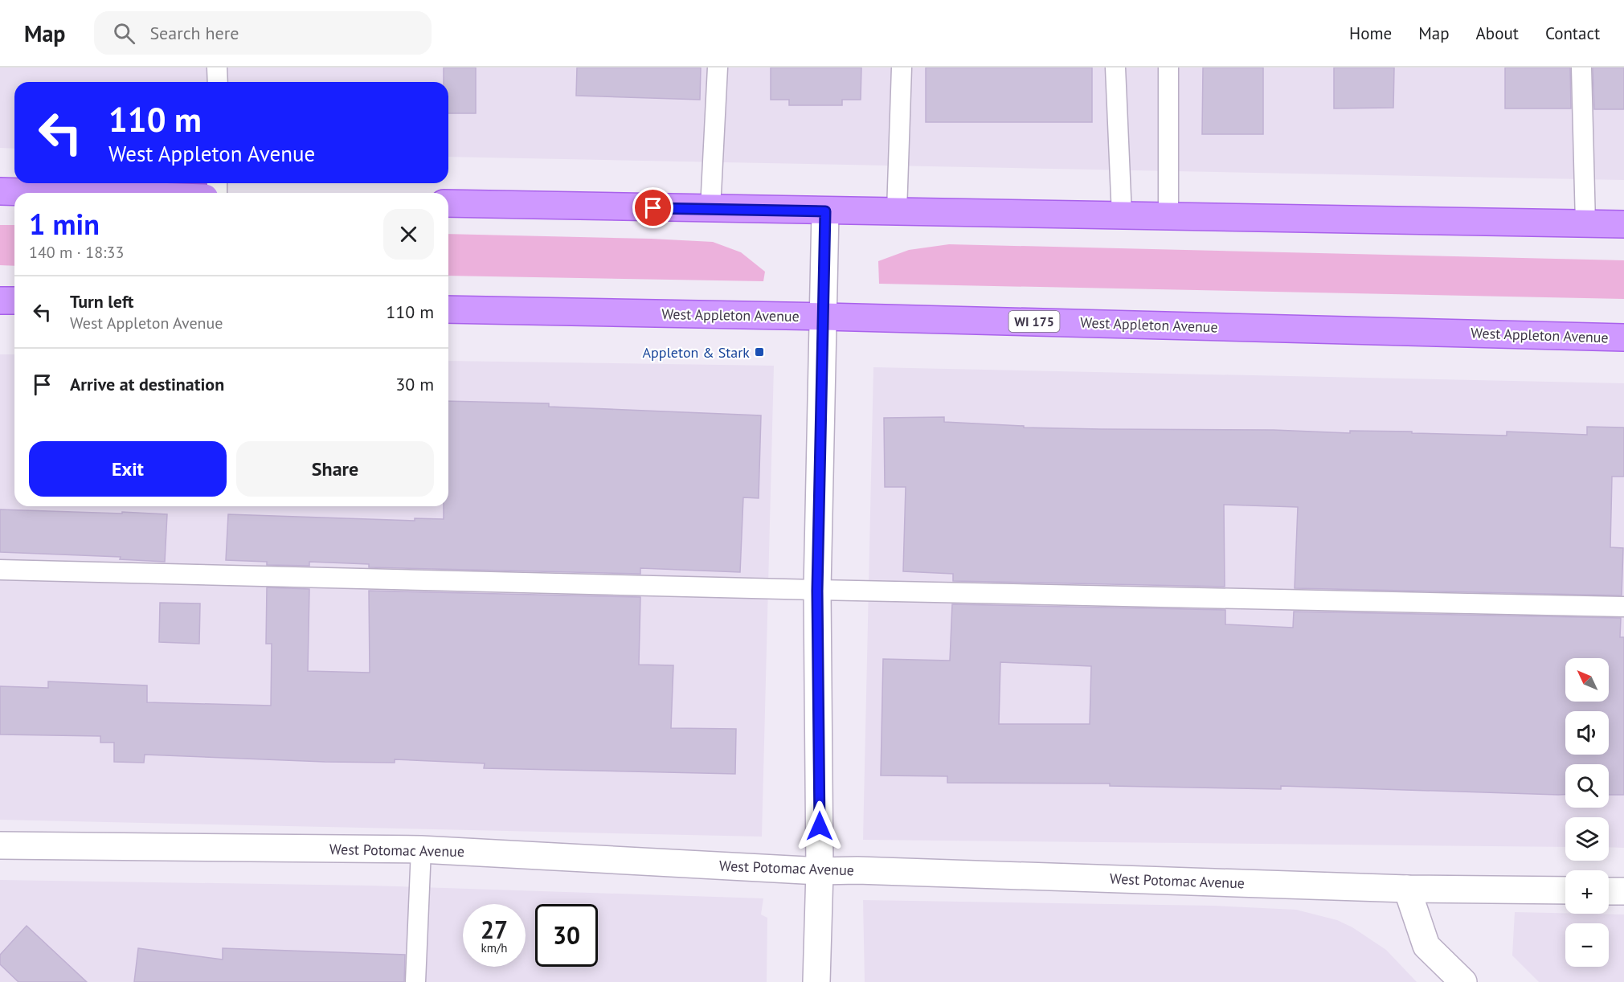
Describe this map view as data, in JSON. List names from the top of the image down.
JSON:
{
  "streets": {
    "main road": ["West Appleton Avenue", "WI 175"],
    "street": ["West Potomac Avenue"]
  },
  "places": {
    "transit": ["Appleton & Stark"]
  },
  "north": "top left",
  "page": {
    "header": "Map",
    "search": "Search here",
    "nav": [
      "Home",
      "Map",
      "About",
      "Contact"
    ],
    "turn": ["110 m", "West Appleton Avenue"],
    "heading": ["1 min", "140 m · 18:33"],
    "list": [
      {
        "name": "Turn left",
        "note": "West Appleton Avenue",
        "value": "110 m"
      },
      {
        "name": "Arrive at destination",
        "value": "30 m"
      }
    ],
    "buttons": ["Exit", "Share"],
    "map_buttons": ["+", "−"],
    "speed": "27 km/h",
    "limit": "30"
  }
}
